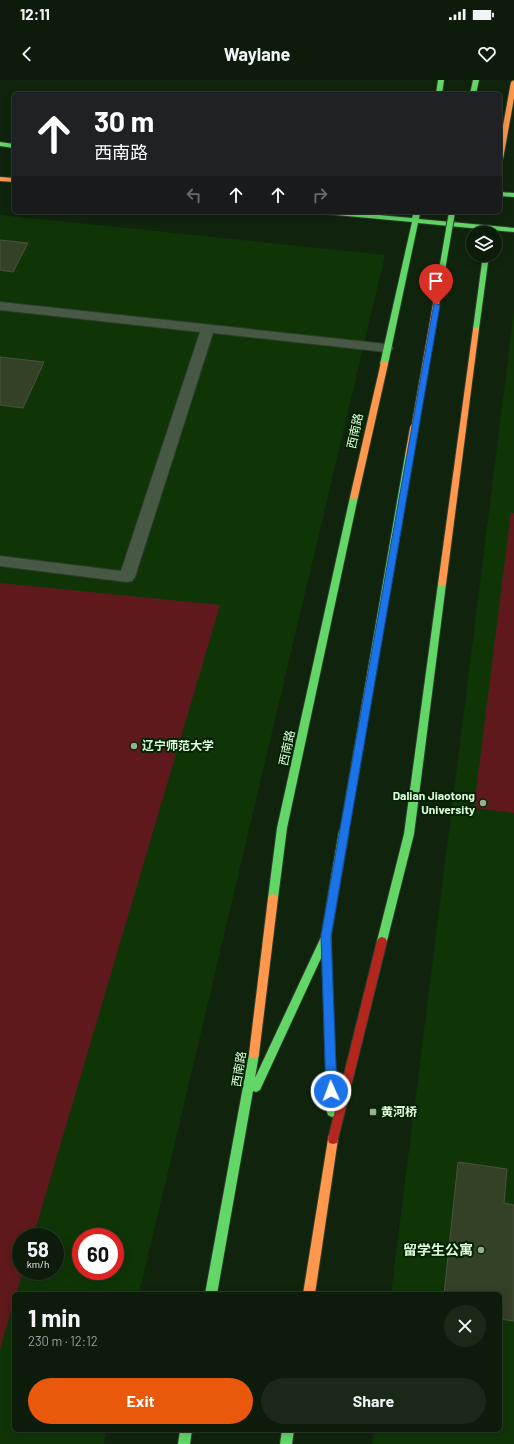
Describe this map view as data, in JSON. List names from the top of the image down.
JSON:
{
  "streets": {
    "main road": ["西南路"]
  },
  "places": {
    "other": ["辽宁师范大学", "Dalian Jiaotong University", "留学生公寓"],
    "transit": ["黄河桥"]
  },
  "page": {
    "status": "12:11",
    "header": "Waylane",
    "turn": ["30 m", "西南路"],
    "speed": "58 km/h",
    "limit": "60",
    "heading": ["1 min", "230 m · 12:12"],
    "buttons": ["Exit", "Share"]
  }
}
